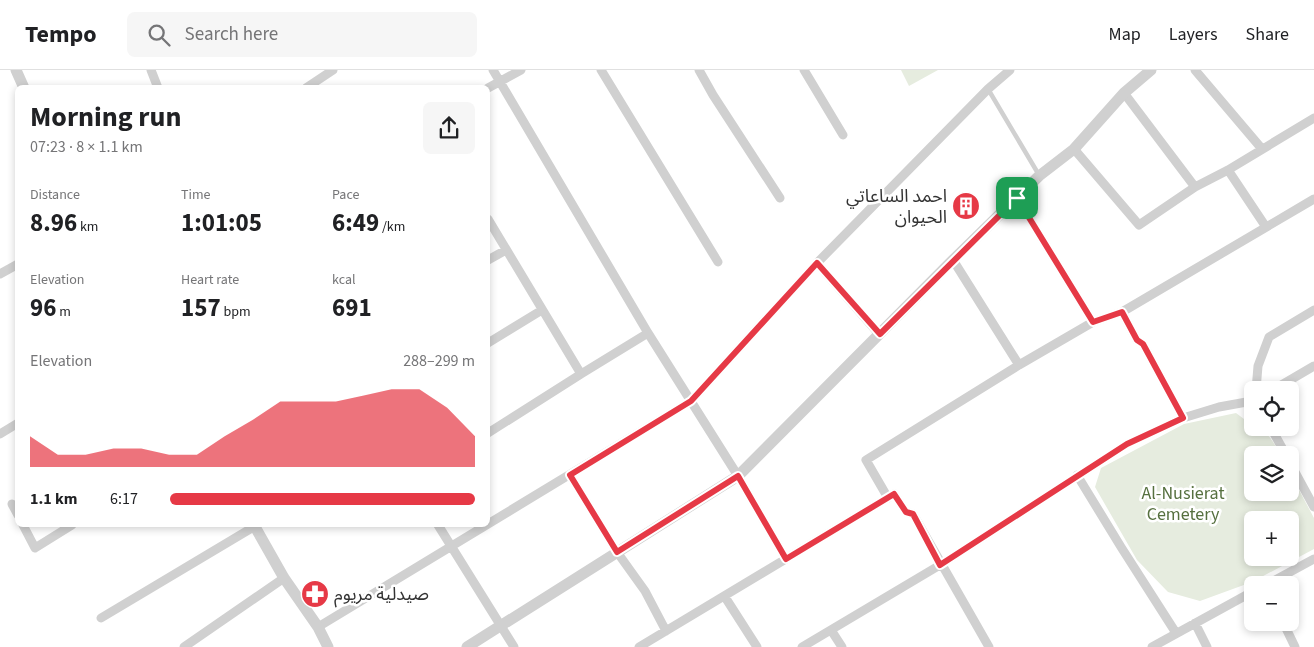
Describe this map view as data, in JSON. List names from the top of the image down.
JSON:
{
  "parks": ["Al-Nusierat Cemetery"],
  "places": {
    "building": ["احمد الساعاتي الحيوان"],
    "pharmacy": ["صيدلية مريوم"]
  },
  "page": {
    "header": "Tempo",
    "search": "Search here",
    "nav": ["Map", "Layers", "Share"],
    "heading": ["Morning run", "07:23 · 8 × 1.1 km"],
    "stats": [
      ["Distance", "8.96 km"],
      ["Time", "1:01:05"],
      ["Pace", "6:49 /km"],
      ["Elevation", "96 m"],
      ["Heart rate", "157 bpm"],
      ["kcal", "691"]
    ],
    "chart": ["Elevation", "288–299 m"],
    "map_buttons": ["+", "−"],
    "list": [
      {
        "name": "1.1 km",
        "note": "6:17"
      }
    ]
  }
}
